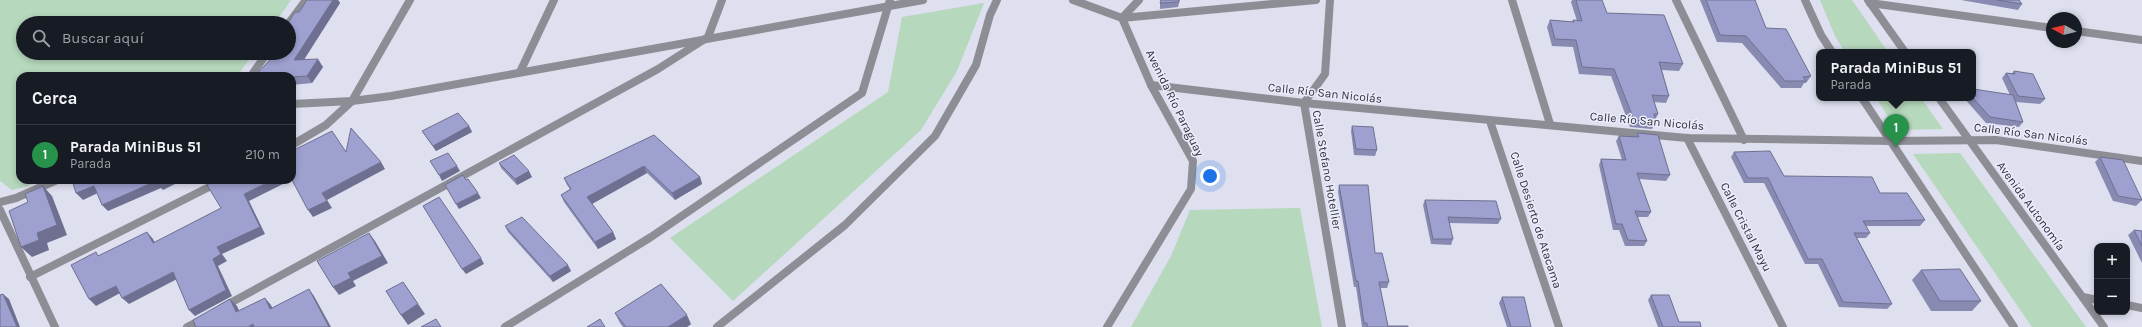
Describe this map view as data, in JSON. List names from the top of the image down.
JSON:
{
  "streets": {
    "street": [
      "Calle Río San Nicolás",
      "Avenida Río Paraguay",
      "Calle Stefano Hotellier",
      "Avenida Autonomía",
      "Calle Desierto de Atacama",
      "Calle Cristal Mayu"
    ]
  },
  "crossings": [
    ["Calle Río San Nicolás", "Avenida Río Paraguay"],
    ["Calle Río San Nicolás", "Calle Stefano Hotellier"],
    ["Calle Río San Nicolás", "Avenida Autonomía"],
    ["Calle Río San Nicolás", "Calle Desierto de Atacama"],
    ["Calle Río San Nicolás", "Calle Cristal Mayu"]
  ],
  "north": "left",
  "page": {
    "search": "Buscar aquí",
    "popup": ["Parada MiniBus 51", "Parada"],
    "heading": "Cerca",
    "pins": "1",
    "list": [
      {
        "mark": "1",
        "name": "Parada MiniBus 51",
        "note": "Parada",
        "value": "210 m"
      }
    ],
    "map_buttons": ["+", "−"]
  }
}
